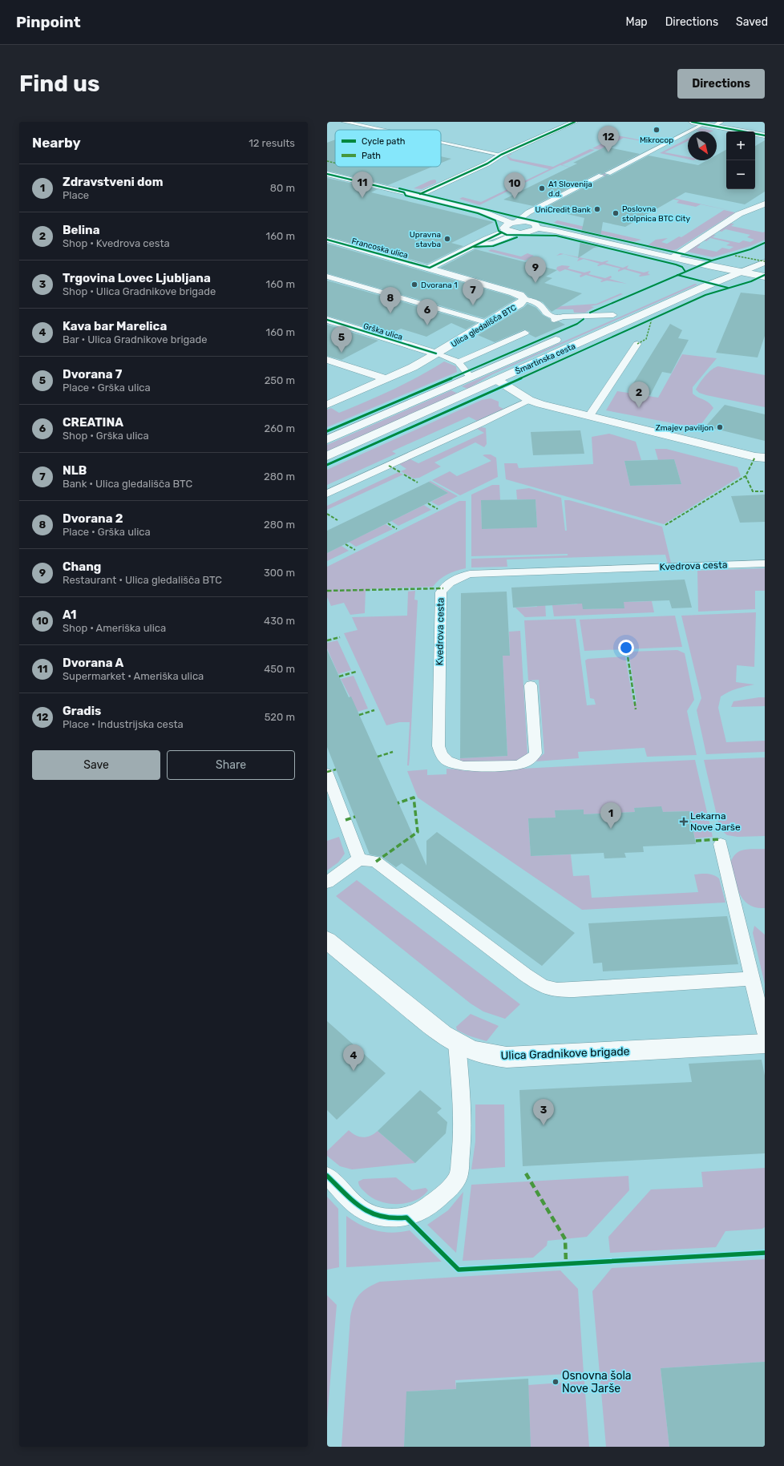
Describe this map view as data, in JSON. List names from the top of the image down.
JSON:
{
  "streets": {
    "street": [
      "Francoska ulica",
      "Ulica gledališča BTC",
      "Grška ulica",
      "Šmartinska cesta",
      "Ulica Gradnikove brigade"
    ],
    "lane": ["Kvedrova cesta"]
  },
  "crossings": [
    ["Francoska ulica", "Ulica gledališča BTC"],
    ["Ulica gledališča BTC", "Grška ulica"]
  ],
  "places": {
    "other": [
      "Mikrocop",
      "A1 Slovenija d.d.",
      "UniCredit Bank",
      "Poslovna stolpnica BTC City",
      "Upravna stavba",
      "Dvorana 1",
      "Zmajev paviljon",
      "Osnovna šola Nove Jarše"
    ],
    "health": ["Lekarna Nove Jarše"]
  },
  "legend": ["Cycle path", "Path"],
  "north": "bottom right",
  "page": {
    "header": "Pinpoint",
    "nav": ["Map", "Directions", "Saved"],
    "buttons": [
      "Directions",
      ["Save", "Share"]
    ],
    "title": "Find us",
    "heading": ["Nearby", "12 results"],
    "pins": [
      "12",
      "11",
      "10",
      "9",
      "7",
      "8",
      "6",
      "5",
      "2",
      "1",
      "4",
      "3"
    ],
    "map_buttons": ["+", "−"],
    "list": [
      {
        "mark": "1",
        "name": "Zdravstveni dom",
        "note": "Place",
        "value": "80 m"
      },
      {
        "mark": "2",
        "name": "Belina",
        "note": "Shop · Kvedrova cesta",
        "value": "160 m"
      },
      {
        "mark": "3",
        "name": "Trgovina Lovec Ljubljana",
        "note": "Shop · Ulica Gradnikove brigade",
        "value": "160 m"
      },
      {
        "mark": "4",
        "name": "Kava bar Marelica",
        "note": "Bar · Ulica Gradnikove brigade",
        "value": "160 m"
      },
      {
        "mark": "5",
        "name": "Dvorana 7",
        "note": "Place · Grška ulica",
        "value": "250 m"
      },
      {
        "mark": "6",
        "name": "CREATINA",
        "note": "Shop · Grška ulica",
        "value": "260 m"
      },
      {
        "mark": "7",
        "name": "NLB",
        "note": "Bank · Ulica gledališča BTC",
        "value": "280 m"
      },
      {
        "mark": "8",
        "name": "Dvorana 2",
        "note": "Place · Grška ulica",
        "value": "280 m"
      },
      {
        "mark": "9",
        "name": "Chang",
        "note": "Restaurant · Ulica gledališča BTC",
        "value": "300 m"
      },
      {
        "mark": "10",
        "name": "A1",
        "note": "Shop · Ameriška ulica",
        "value": "430 m"
      },
      {
        "mark": "11",
        "name": "Dvorana A",
        "note": "Supermarket · Ameriška ulica",
        "value": "450 m"
      },
      {
        "mark": "12",
        "name": "Gradis",
        "note": "Place · Industrijska cesta",
        "value": "520 m"
      }
    ]
  }
}
